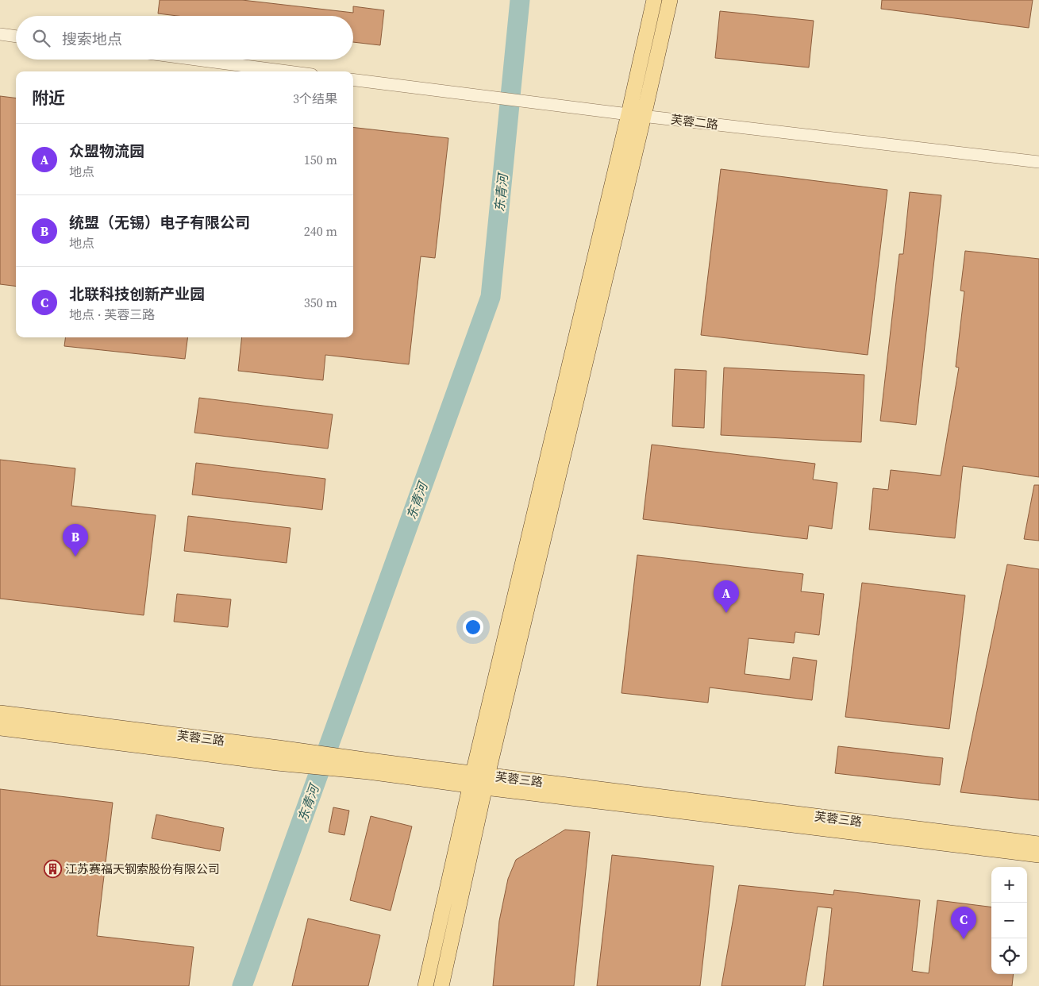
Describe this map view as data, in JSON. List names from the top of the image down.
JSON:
{
  "streets": {
    "main road": ["芙蓉三路"],
    "street": ["芙蓉二路"]
  },
  "water": ["东青河"],
  "places": {
    "building": ["江苏赛福天钢索股份有限公司"]
  },
  "page": {
    "search": "搜索地点",
    "heading": ["附近", "3个结果"],
    "list": [
      {
        "mark": "A",
        "name": "众盟物流园",
        "note": "地点",
        "value": "150 m"
      },
      {
        "mark": "B",
        "name": "统盟（无锡）电子有限公司",
        "note": "地点",
        "value": "240 m"
      },
      {
        "mark": "C",
        "name": "北联科技创新产业园",
        "note": "地点 · 芙蓉三路",
        "value": "350 m"
      }
    ],
    "pins": ["B", "A", "C"],
    "map_buttons": ["+", "−"]
  }
}
